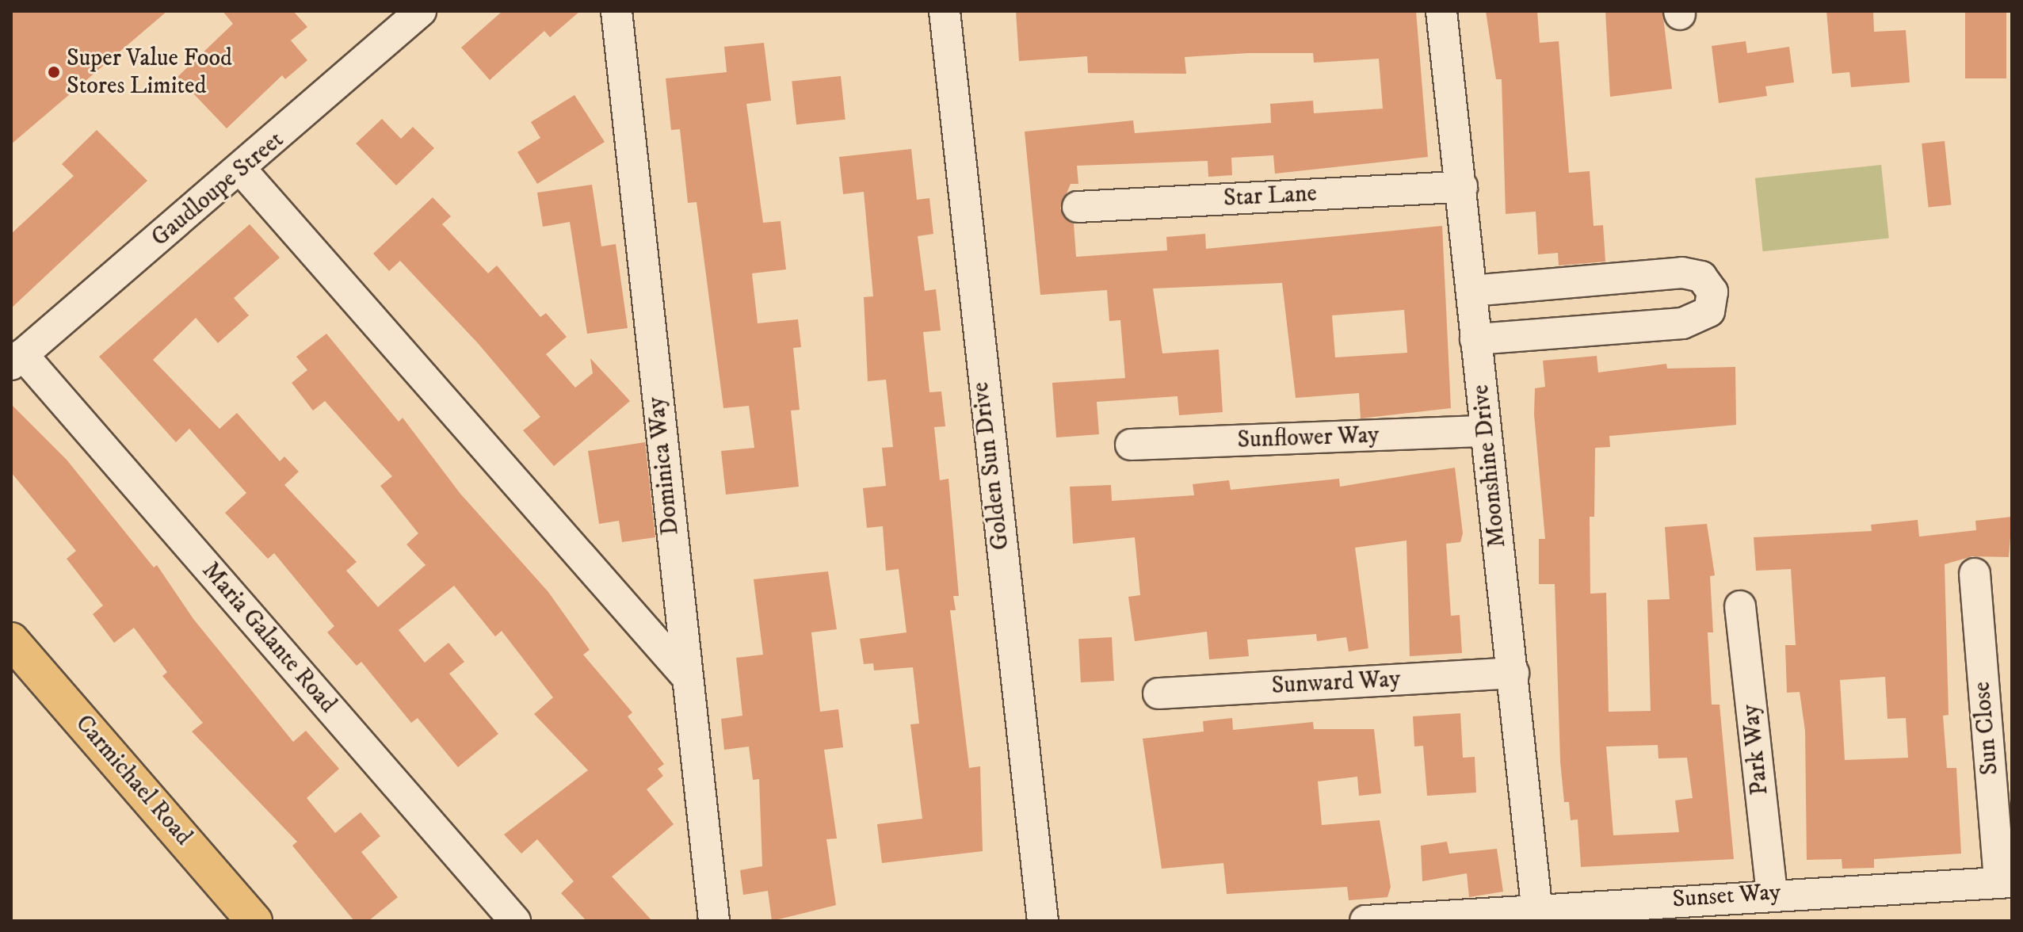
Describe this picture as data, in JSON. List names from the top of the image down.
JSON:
{
  "streets": {
    "main road": ["Carmichael Road"],
    "street": [
      "Gaudloupe Street",
      "Star Lane",
      "Sunflower Way",
      "Dominica Way",
      "Golden Sun Drive",
      "Moonshine Drive",
      "Maria Galante Road",
      "Sunward Way",
      "Sun Close",
      "Park Way",
      "Sunset Way"
    ]
  },
  "crossings": [
    ["Gaudloupe Street", "Maria Galante Road"],
    ["Star Lane", "Moonshine Drive"],
    ["Sunflower Way", "Moonshine Drive"],
    ["Moonshine Drive", "Sunward Way"],
    ["Moonshine Drive", "Sunset Way"],
    ["Sun Close", "Sunset Way"],
    ["Park Way", "Sunset Way"]
  ],
  "places": ["Super Value Food Stores Limited"]
}
